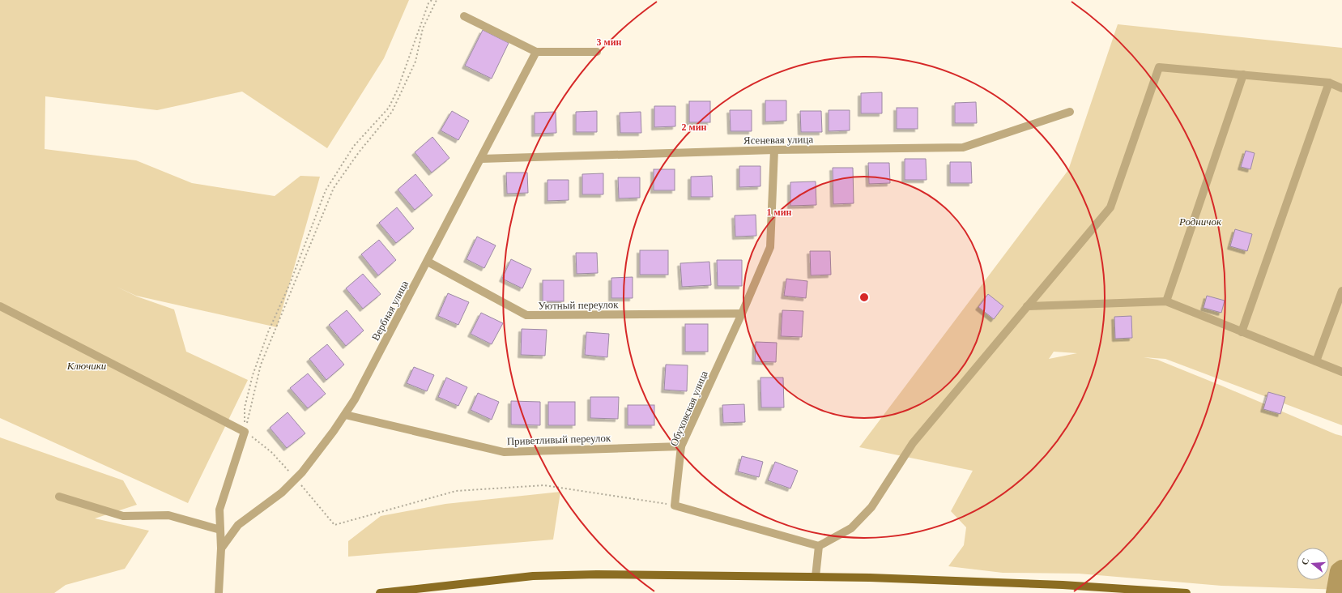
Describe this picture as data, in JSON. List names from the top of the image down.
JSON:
{
  "streets": {
    "street": [
      "Ясеневая улица",
      "Уютный переулок",
      "Вербная улица",
      "Обуховская улица",
      "Приветливый переулок"
    ]
  },
  "crossings": [
    ["Ясеневая улица", "Вербная улица"],
    ["Ясеневая улица", "Обуховская улица"],
    ["Уютный переулок", "Вербная улица"],
    ["Уютный переулок", "Обуховская улица"],
    ["Вербная улица", "Приветливый переулок"],
    ["Обуховская улица", "Приветливый переулок"]
  ],
  "parks": ["Родничок", "Ключики"],
  "north": "left",
  "rings": ["3 мин", "2 мин", "1 мин"]
}
